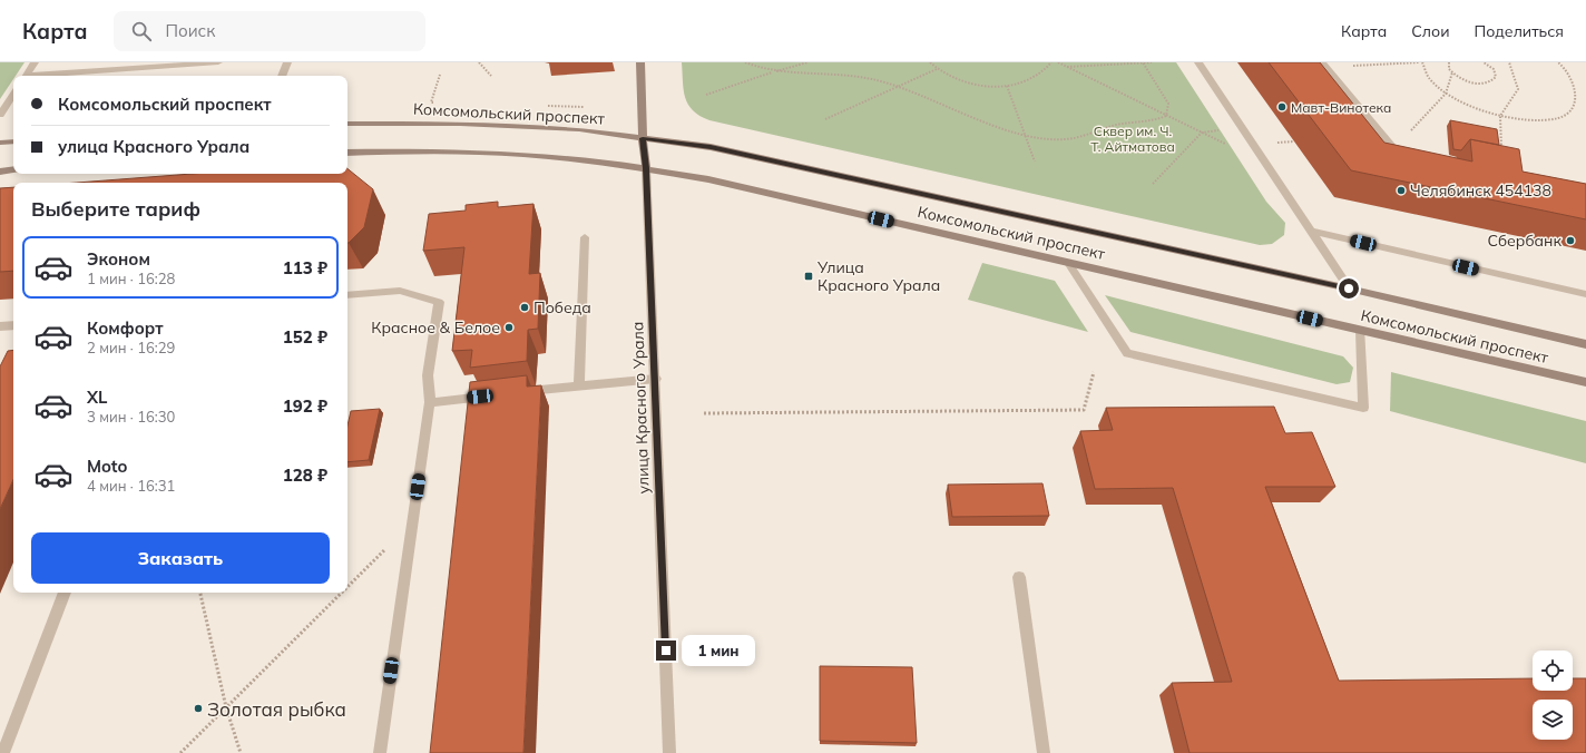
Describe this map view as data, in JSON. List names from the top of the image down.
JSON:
{
  "streets": {
    "main road": ["Комсомольский проспект", "улица Красного Урала"]
  },
  "crossings": [
    ["Комсомольский проспект", "улица Красного Урала"]
  ],
  "parks": ["Сквер им. Ч. Т. Айтматова"],
  "places": {
    "other": [
      "Мавт-Винотека",
      "Челябинск 454138",
      "Сбербанк",
      "Победа",
      "Красное & Белое",
      "Золотая рыбка"
    ],
    "transit": ["Улица Красного Урала"]
  },
  "page": {
    "header": "Карта",
    "search": "Поиск",
    "nav": ["Карта", "Слои", "Поделиться"],
    "banner": ["Комсомольский проспект", "улица Красного Урала"],
    "heading": "Выберите тариф",
    "list": [
      {
        "name": "Эконом",
        "note": "1 мин · 16:28",
        "value": "113 ₽"
      },
      {
        "name": "Комфорт",
        "note": "2 мин · 16:29",
        "value": "152 ₽"
      },
      {
        "name": "XL",
        "note": "3 мин · 16:30",
        "value": "192 ₽"
      },
      {
        "name": "Moto",
        "note": "4 мин · 16:31",
        "value": "128 ₽"
      }
    ],
    "buttons": "Заказать",
    "bubble": "1 мин"
  }
}
